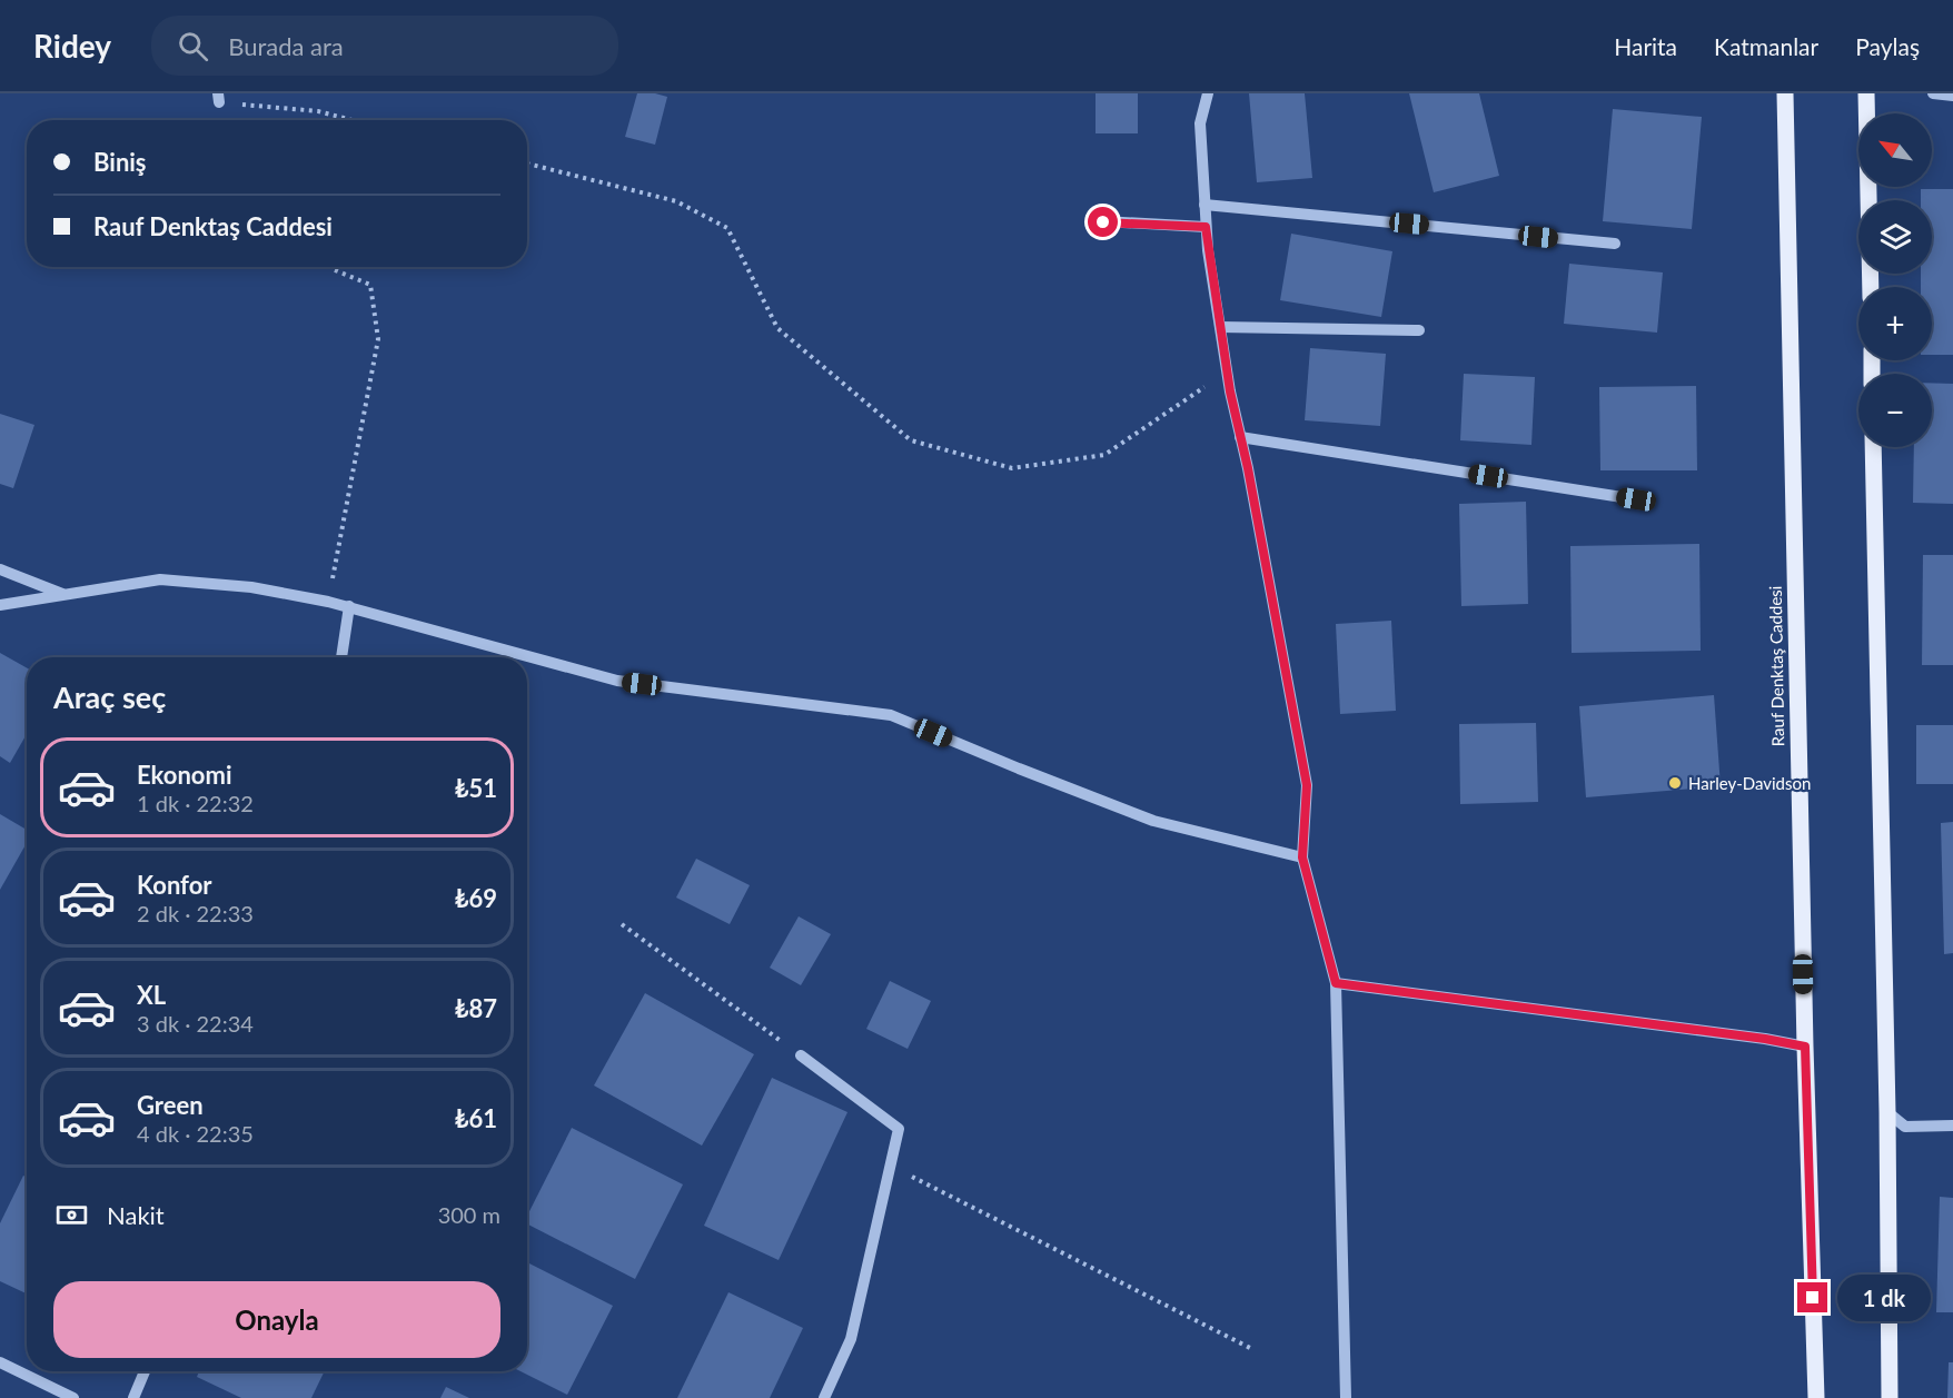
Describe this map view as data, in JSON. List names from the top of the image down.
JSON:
{
  "streets": {
    "main road": ["Rauf Denktaş Caddesi"]
  },
  "places": ["Harley-Davidson"],
  "north": "top left",
  "page": {
    "header": "Ridey",
    "search": "Burada ara",
    "nav": ["Harita", "Katmanlar", "Paylaş"],
    "map_buttons": ["+", "−"],
    "banner": ["Biniş", "Rauf Denktaş Caddesi"],
    "heading": "Araç seç",
    "list": [
      {
        "name": "Ekonomi",
        "note": "1 dk · 22:32",
        "value": "₺51"
      },
      {
        "name": "Konfor",
        "note": "2 dk · 22:33",
        "value": "₺69"
      },
      {
        "name": "XL",
        "note": "3 dk · 22:34",
        "value": "₺87"
      },
      {
        "name": "Green",
        "note": "4 dk · 22:35",
        "value": "₺61"
      }
    ],
    "pay": ["Nakit", "300 m"],
    "buttons": "Onayla",
    "bubble": "1 dk"
  }
}
